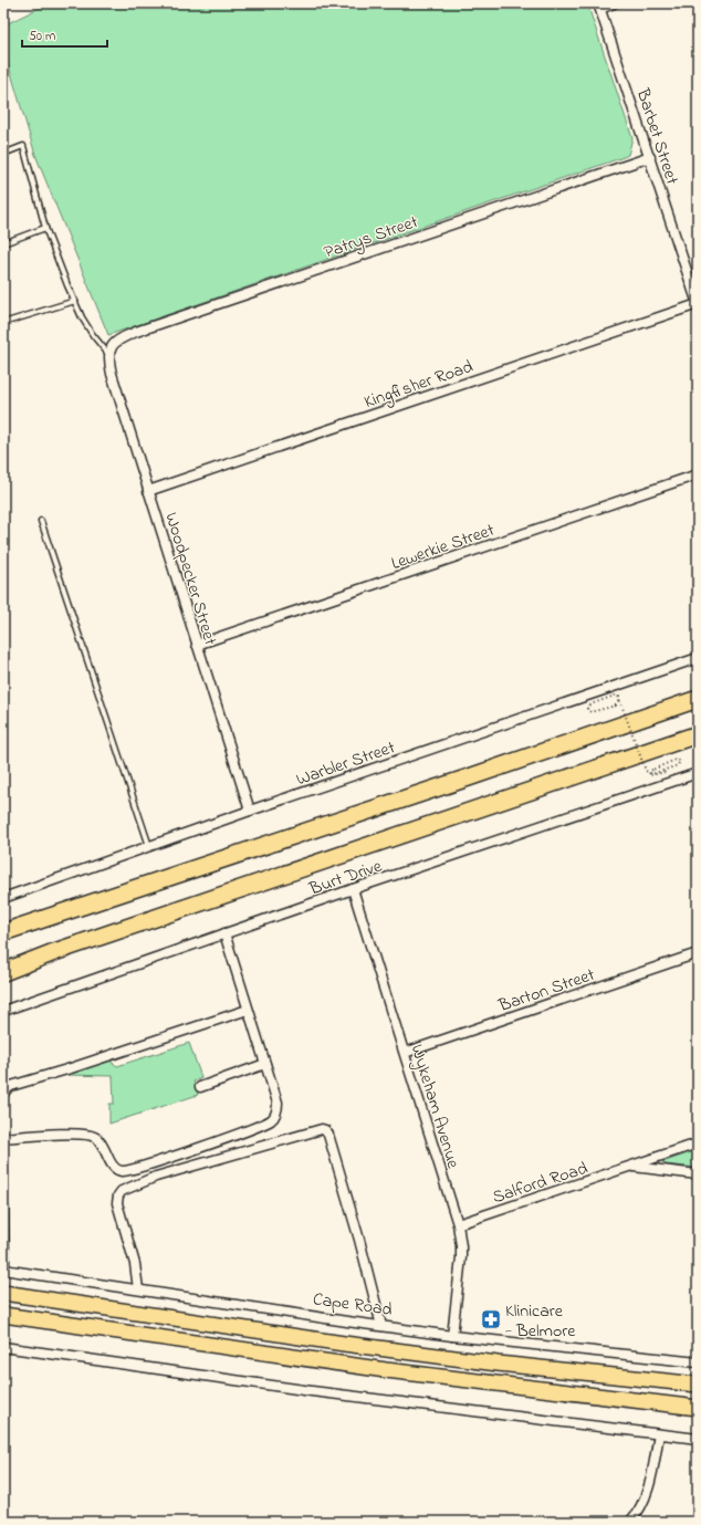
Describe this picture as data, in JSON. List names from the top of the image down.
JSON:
{
  "streets": {
    "street": [
      "Barbet Street",
      "Patrys Street",
      "Kingfisher Road",
      "Lewerkie Street",
      "Woodpecker Street",
      "Warbler Street",
      "Burt Drive",
      "Barton Street",
      "Wykeham Avenue",
      "Salford Road",
      "Cape Road"
    ]
  },
  "crossings": [
    ["Barbet Street", "Patrys Street"],
    ["Barbet Street", "Kingfisher Road"],
    ["Patrys Street", "Woodpecker Street"],
    ["Kingfisher Road", "Woodpecker Street"],
    ["Lewerkie Street", "Woodpecker Street"],
    ["Woodpecker Street", "Warbler Street"],
    ["Burt Drive", "Wykeham Avenue"],
    ["Barton Street", "Wykeham Avenue"],
    ["Wykeham Avenue", "Salford Road"],
    ["Wykeham Avenue", "Cape Road"]
  ],
  "places": {
    "pharmacy": ["Klinicare - Belmore"]
  },
  "scale_bar": "50 m"
}
